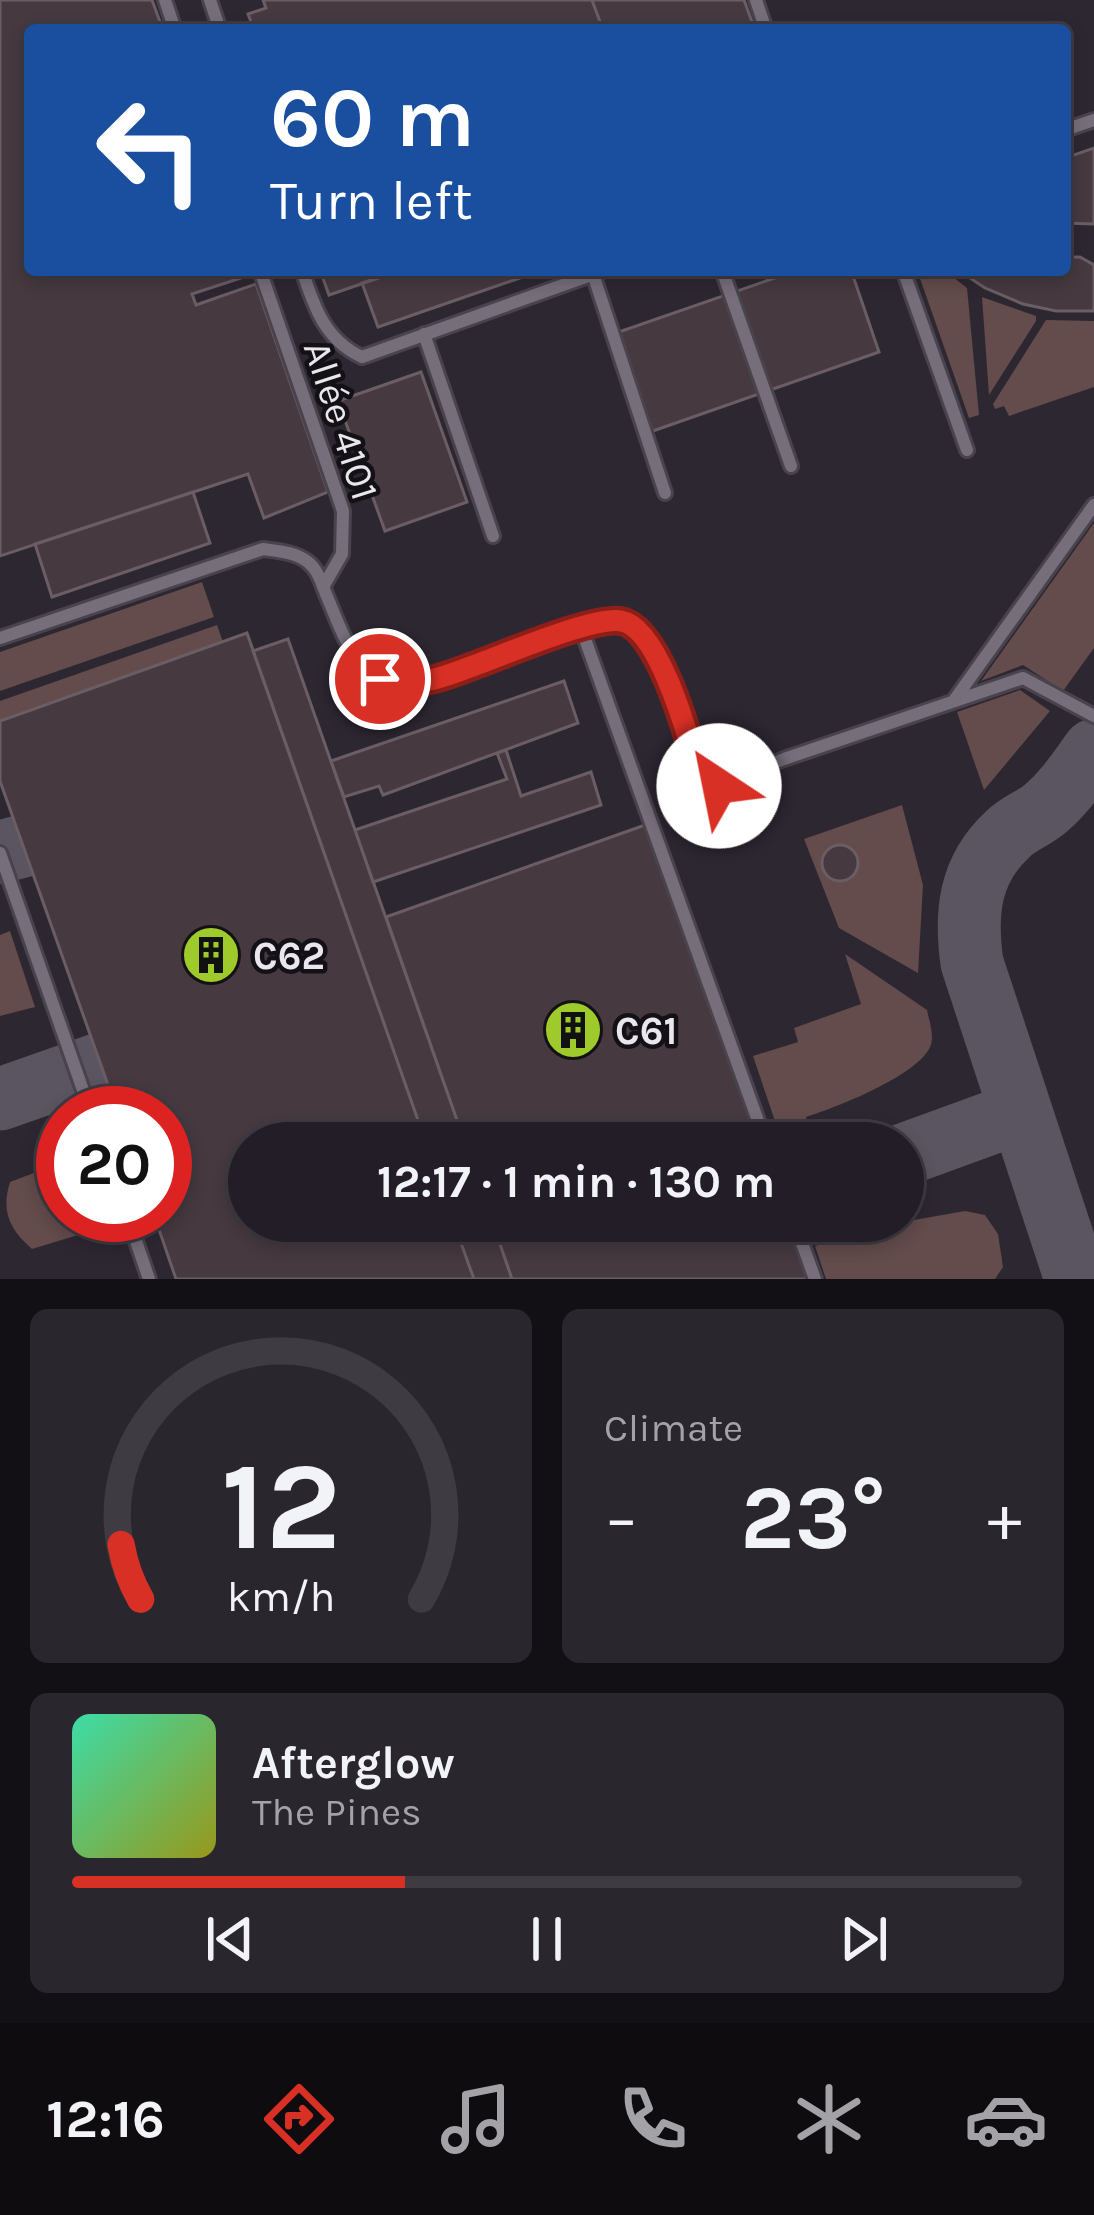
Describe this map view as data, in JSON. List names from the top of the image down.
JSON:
{
  "streets": {
    "lane": ["Allée 4101"]
  },
  "places": {
    "building": ["C62", "C61"]
  },
  "page": {
    "turn": ["60 m", "Turn left"],
    "limit": "20",
    "trip": "12:17 · 1 min · 130 m",
    "tile": "Climate",
    "heat": ["−", "23°", "+"],
    "song": ["Afterglow", "The Pines"],
    "tabs": "12:16",
    "gauge": ["12", "km/h"]
  }
}
